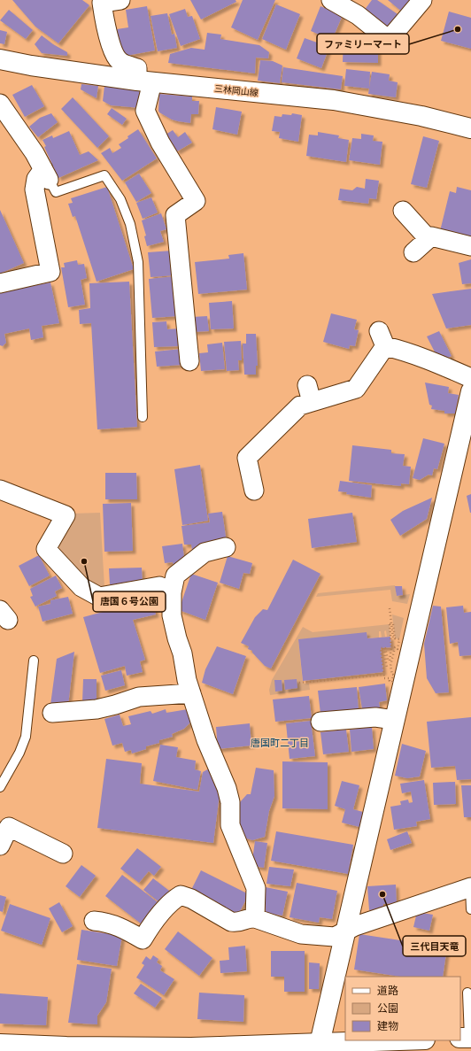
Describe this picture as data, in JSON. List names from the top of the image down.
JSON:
{
  "streets": {
    "main road": ["三林岡山線"]
  },
  "districts": ["唐国町二丁目"],
  "places": ["ファミリーマート", "唐国６号公園", "三代目天竜"],
  "legend": ["道路", "公園", "建物"]
}
